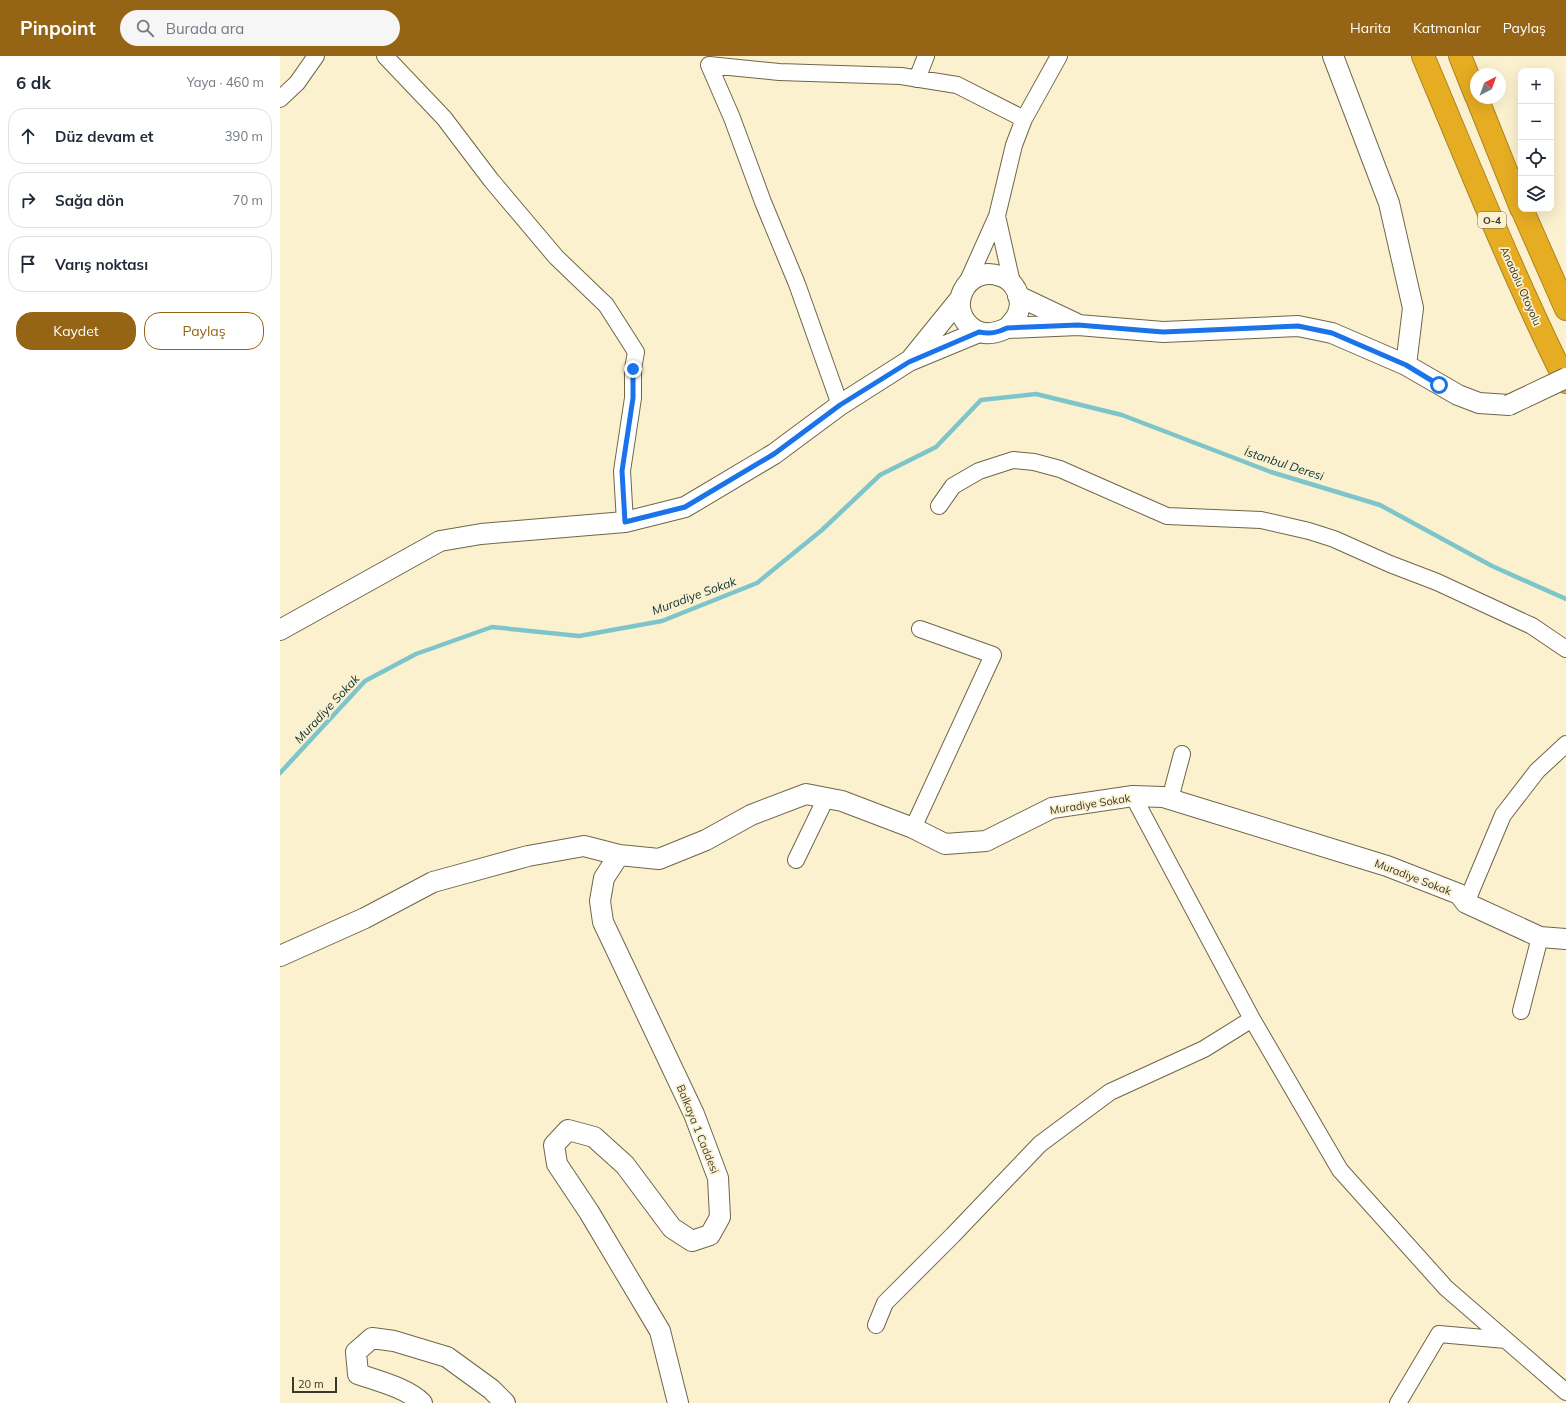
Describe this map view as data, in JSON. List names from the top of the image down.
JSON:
{
  "streets": {
    "highway": ["O-4", "Anadolu Otoyolu"],
    "street": ["Muradiye Sokak", "Balkaya 1 Caddesi"]
  },
  "crossings": [
    ["Muradiye Sokak", "Balkaya 1 Caddesi"]
  ],
  "water": ["İstanbul Deresi", "Muradiye Sokak"],
  "scale_bar": "20 m",
  "north": "top right",
  "page": {
    "header": "Pinpoint",
    "search": "Burada ara",
    "nav": ["Harita", "Katmanlar", "Paylaş"],
    "heading": ["6 dk", "Yaya · 460 m"],
    "map_buttons": ["+", "−"],
    "list": [
      ["Düz devam et", "390 m"],
      ["Sağa dön", "70 m"],
      "Varış noktası"
    ],
    "buttons": ["Kaydet", "Paylaş"],
    "scale": "20 m"
  }
}
